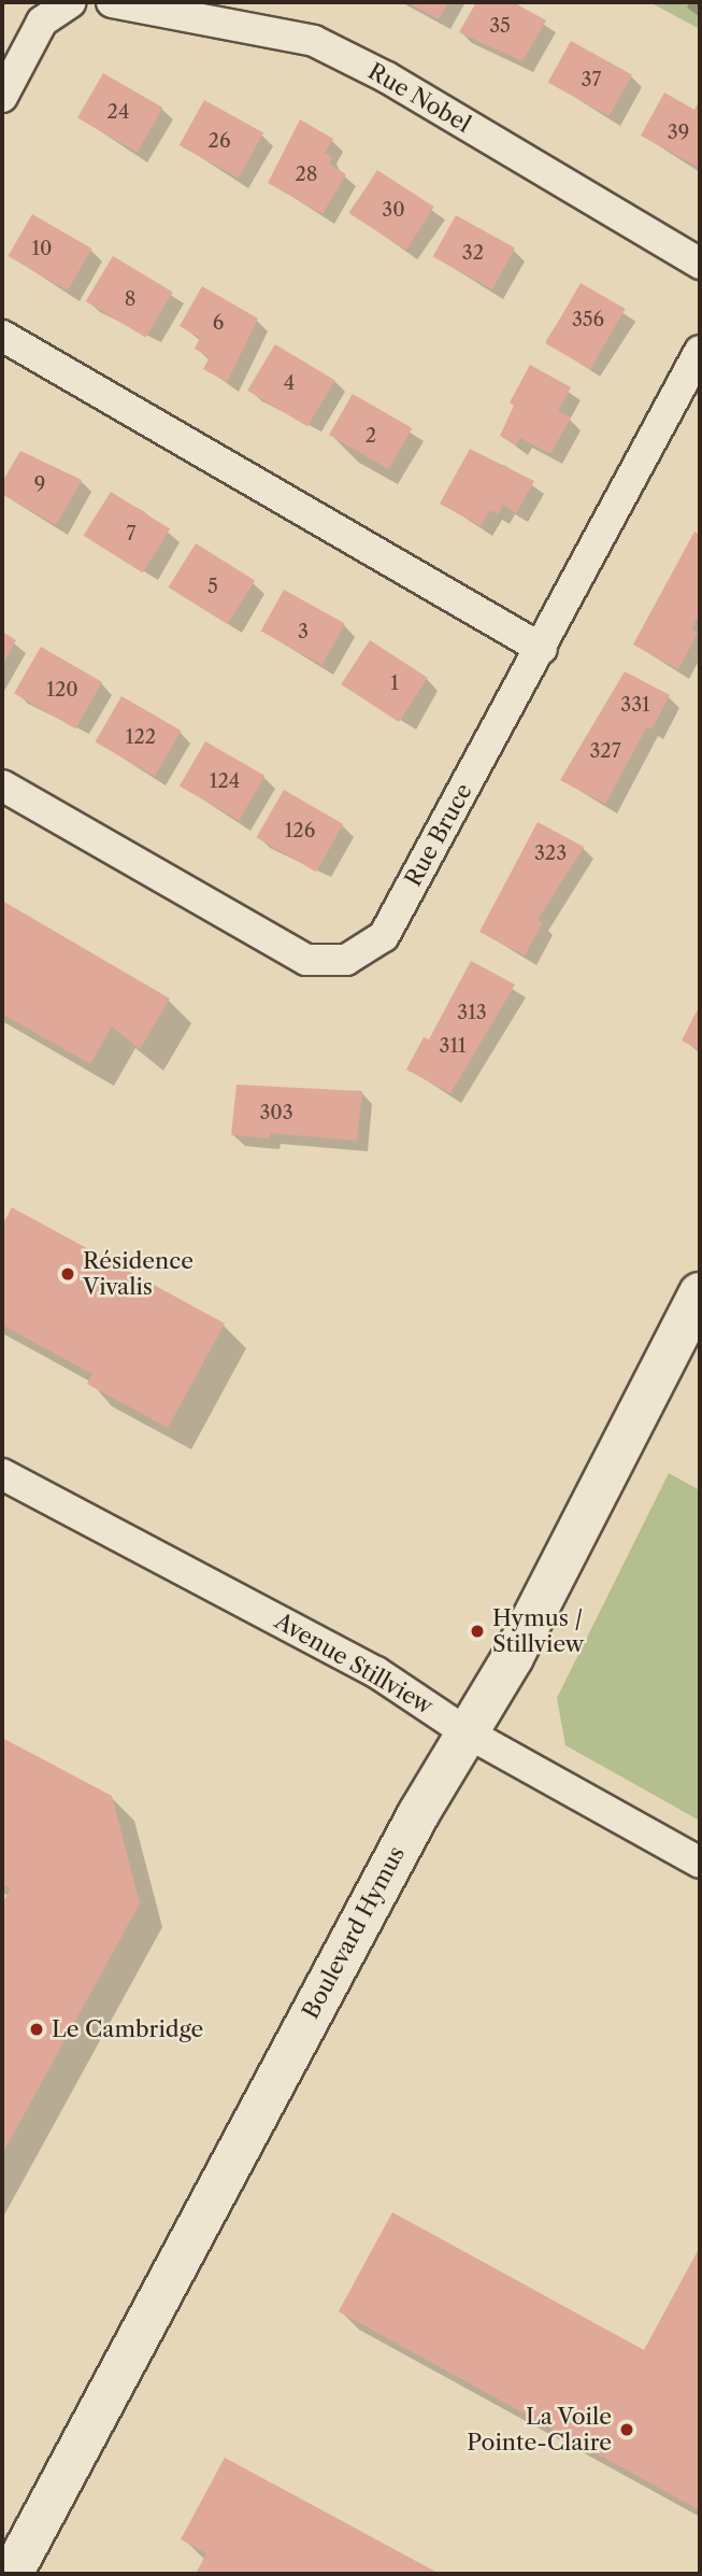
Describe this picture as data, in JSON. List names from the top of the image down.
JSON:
{
  "streets": {
    "street": [
      "Rue Nobel",
      "Rue Bruce",
      "Avenue Stillview",
      "Boulevard Hymus"
    ]
  },
  "crossings": [
    ["Avenue Stillview", "Boulevard Hymus"]
  ],
  "places": [
    "Résidence Vivalis",
    "Hymus / Stillview",
    "Le Cambridge",
    "La Voile Pointe-Claire"
  ],
  "house_numbers": [
    "35",
    "37",
    "24",
    "39",
    "26",
    "28",
    "30",
    "10",
    "32",
    "8",
    "356",
    "6",
    "4",
    "2",
    "9",
    "7",
    "5",
    "3",
    "1",
    "120",
    "331",
    "122",
    "327",
    "124",
    "126",
    "323",
    "313",
    "311",
    "303"
  ]
}
